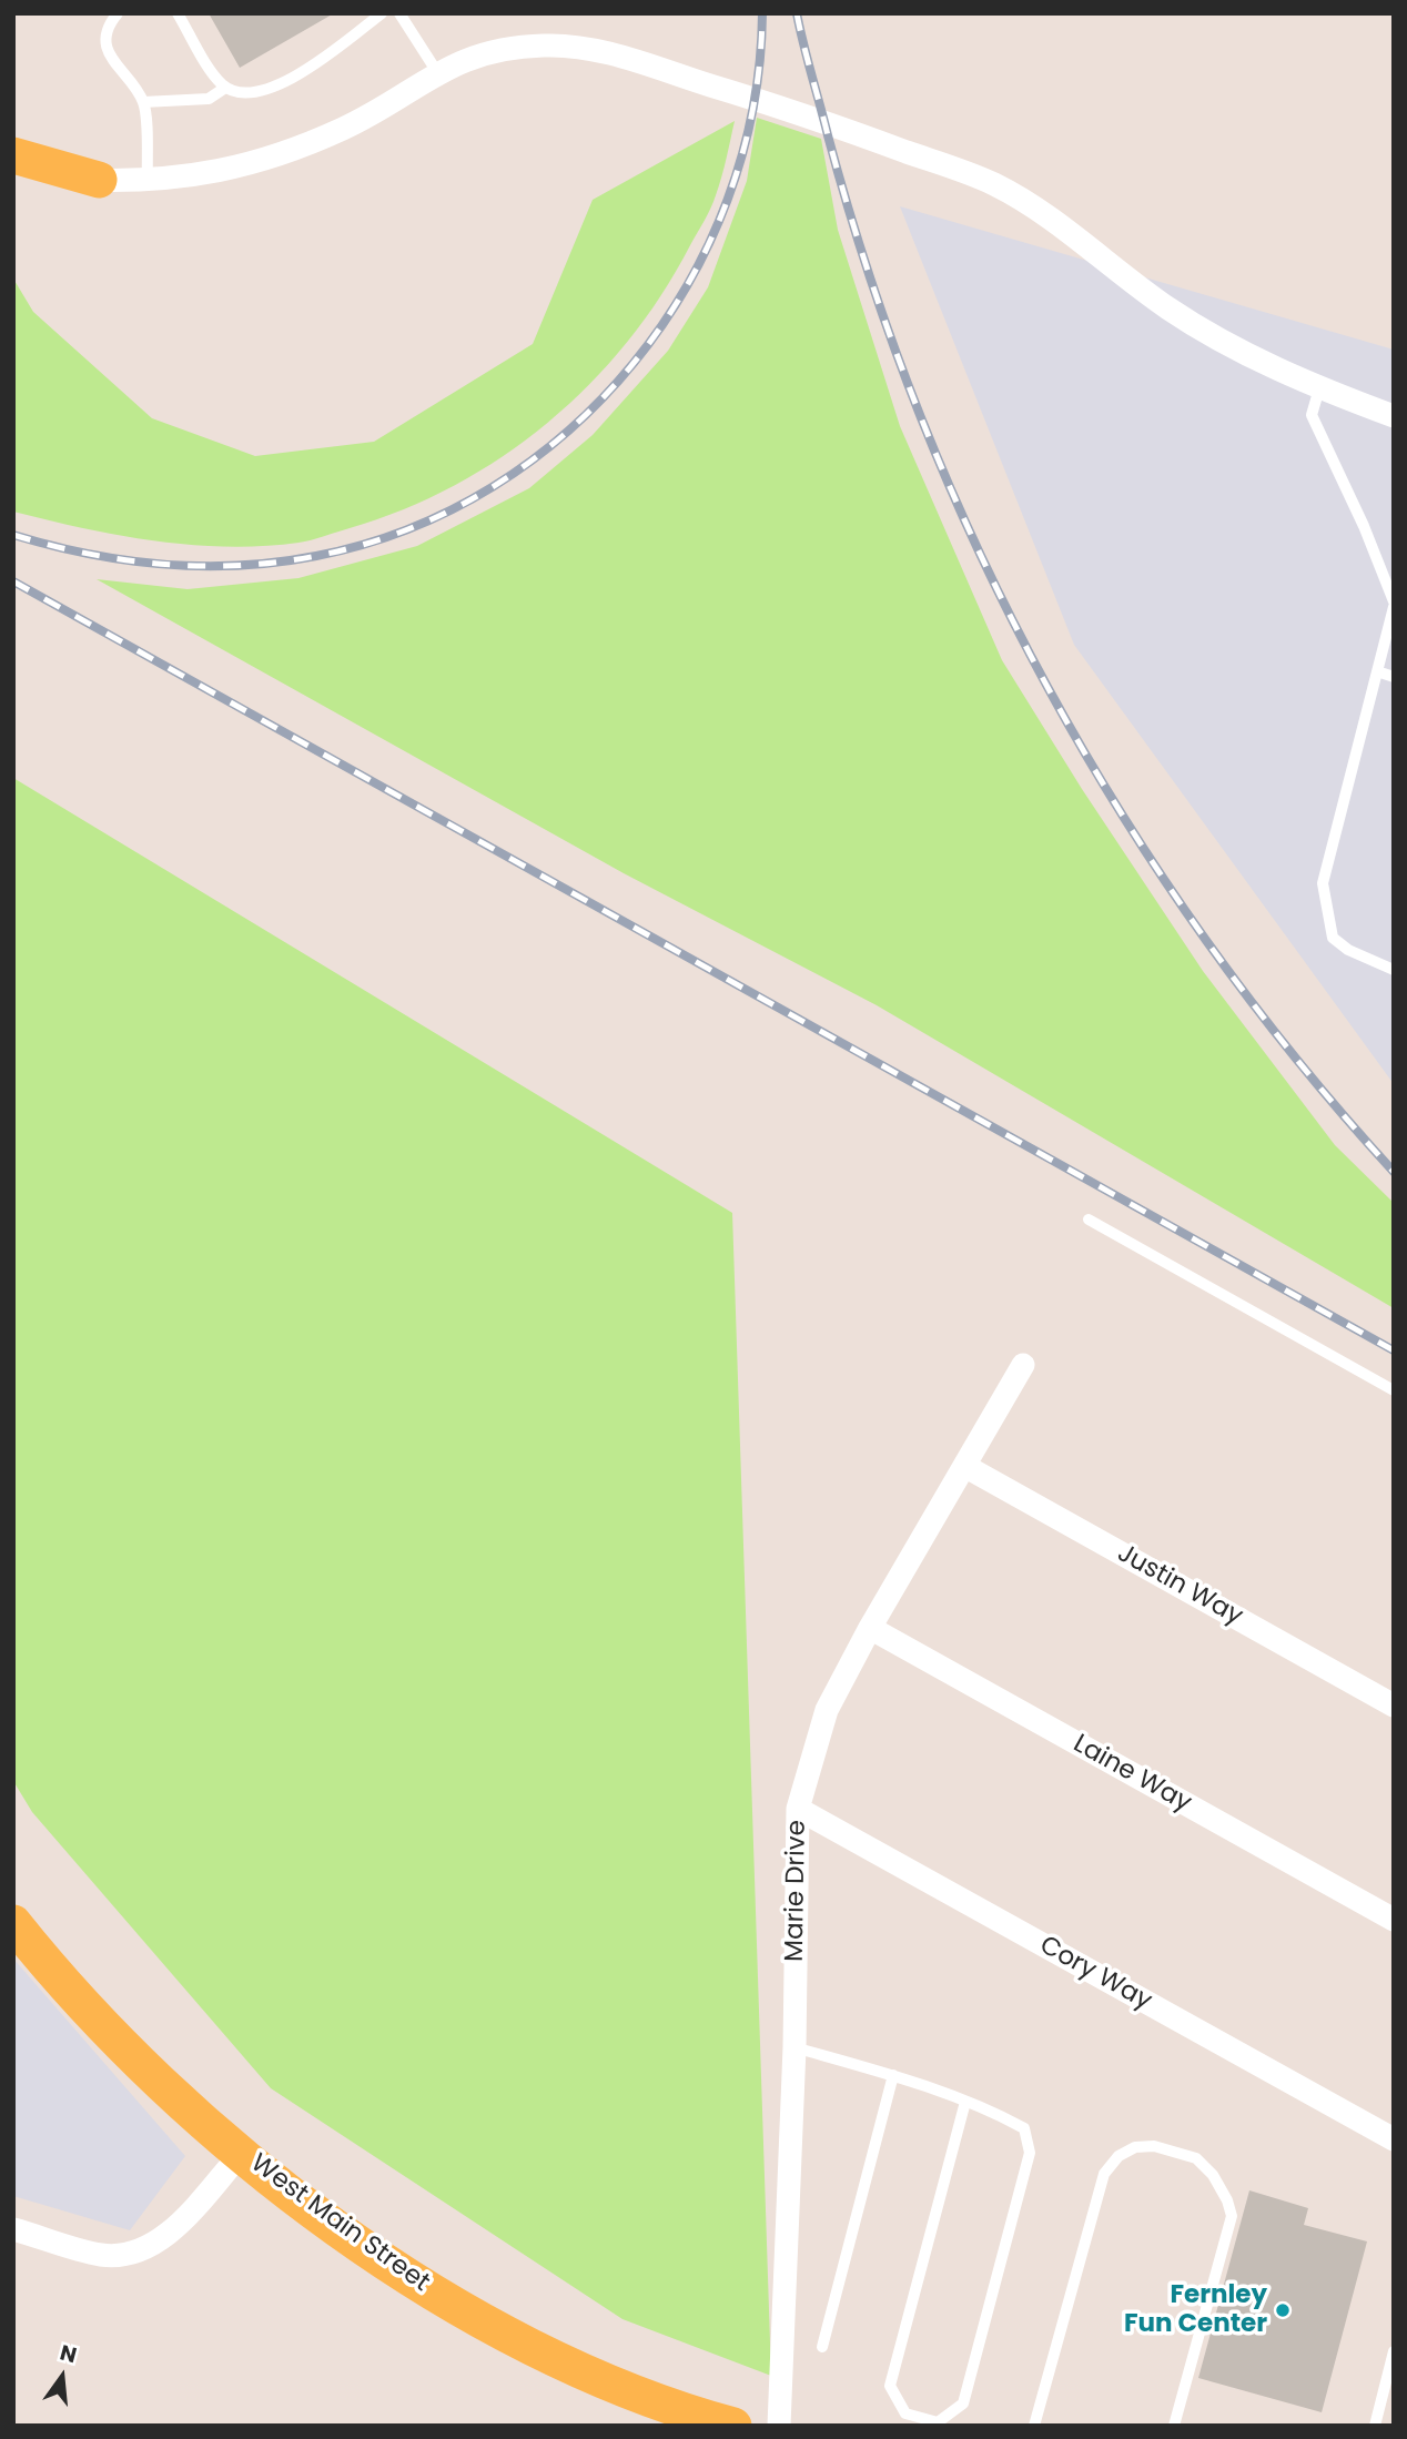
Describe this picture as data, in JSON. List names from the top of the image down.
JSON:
{
  "streets": {
    "main road": ["West Main Street"],
    "street": [
      "Justin Way",
      "Laine Way",
      "Marie Drive",
      "Cory Way"
    ]
  },
  "crossings": [
    ["Justin Way", "Marie Drive"],
    ["Laine Way", "Marie Drive"],
    ["Marie Drive", "Cory Way"]
  ],
  "places": ["Fernley Fun Center"],
  "north": "top"
}
